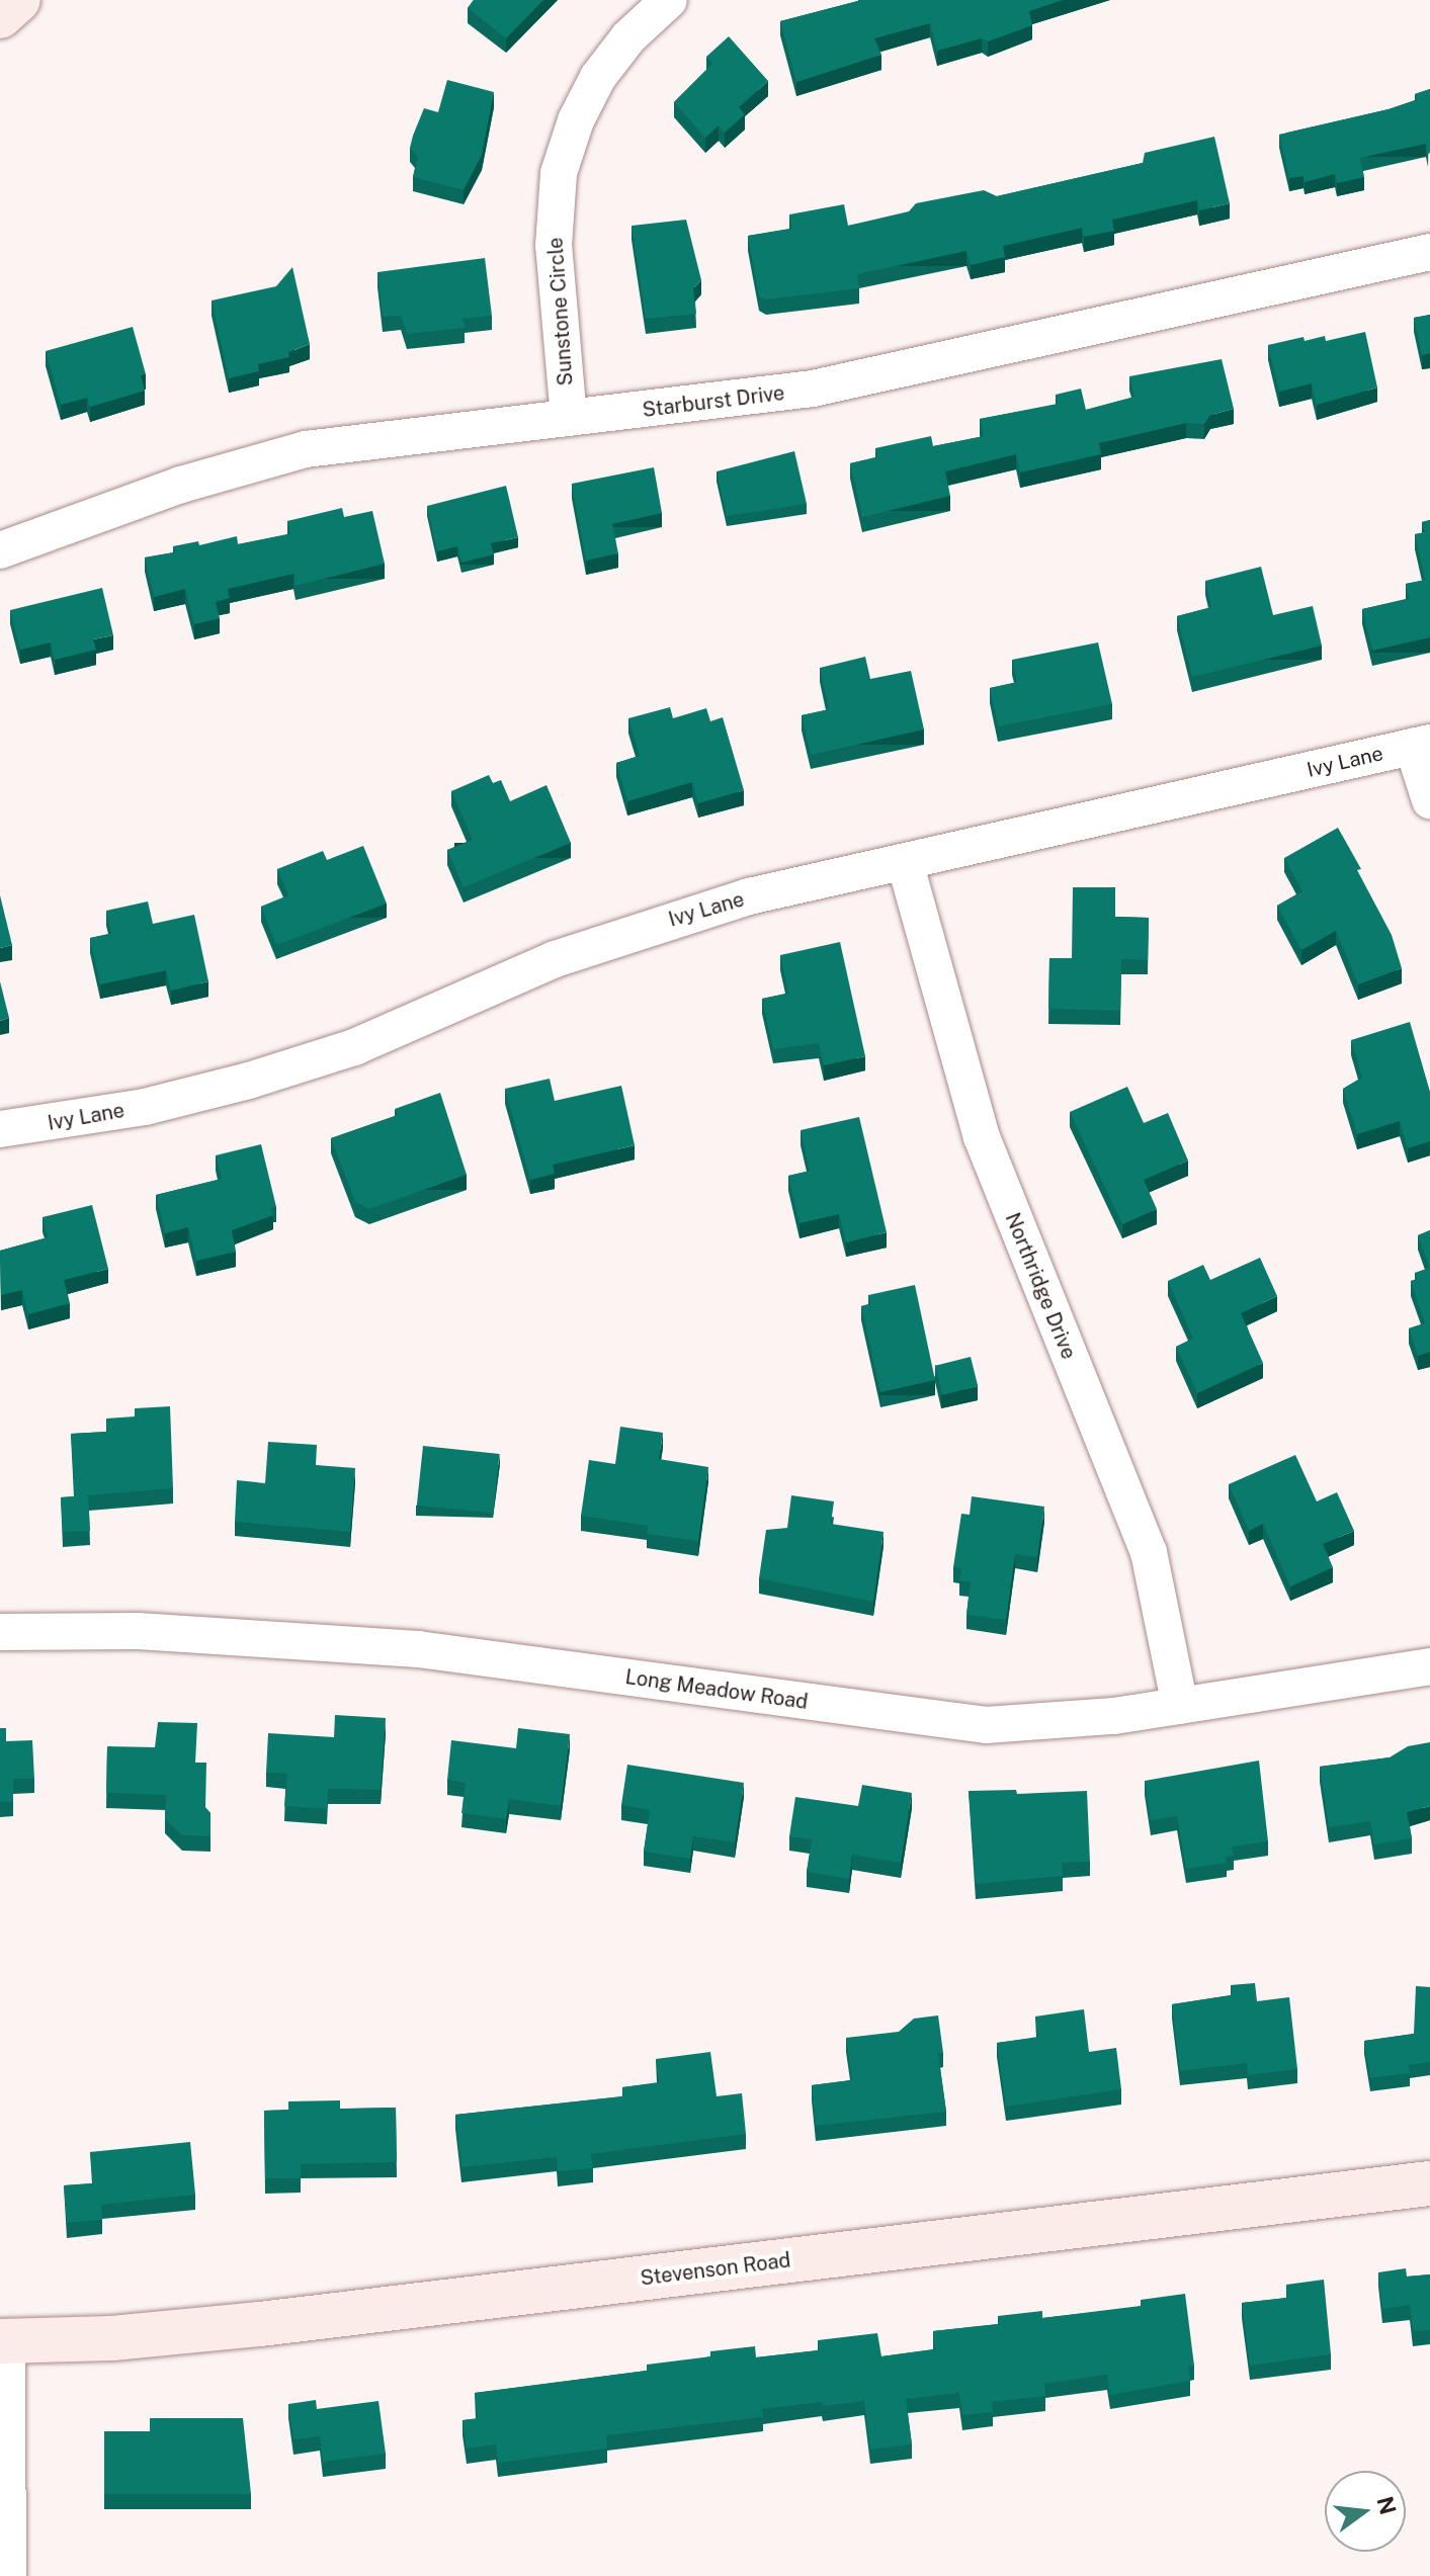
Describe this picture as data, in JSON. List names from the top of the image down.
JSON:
{
  "streets": {
    "main road": ["Stevenson Road"],
    "street": [
      "Sunstone Circle",
      "Starburst Drive",
      "Ivy Lane",
      "Northridge Drive",
      "Long Meadow Road"
    ]
  },
  "crossings": [
    ["Sunstone Circle", "Starburst Drive"],
    ["Ivy Lane", "Northridge Drive"],
    ["Northridge Drive", "Long Meadow Road"]
  ],
  "north": "right"
}
